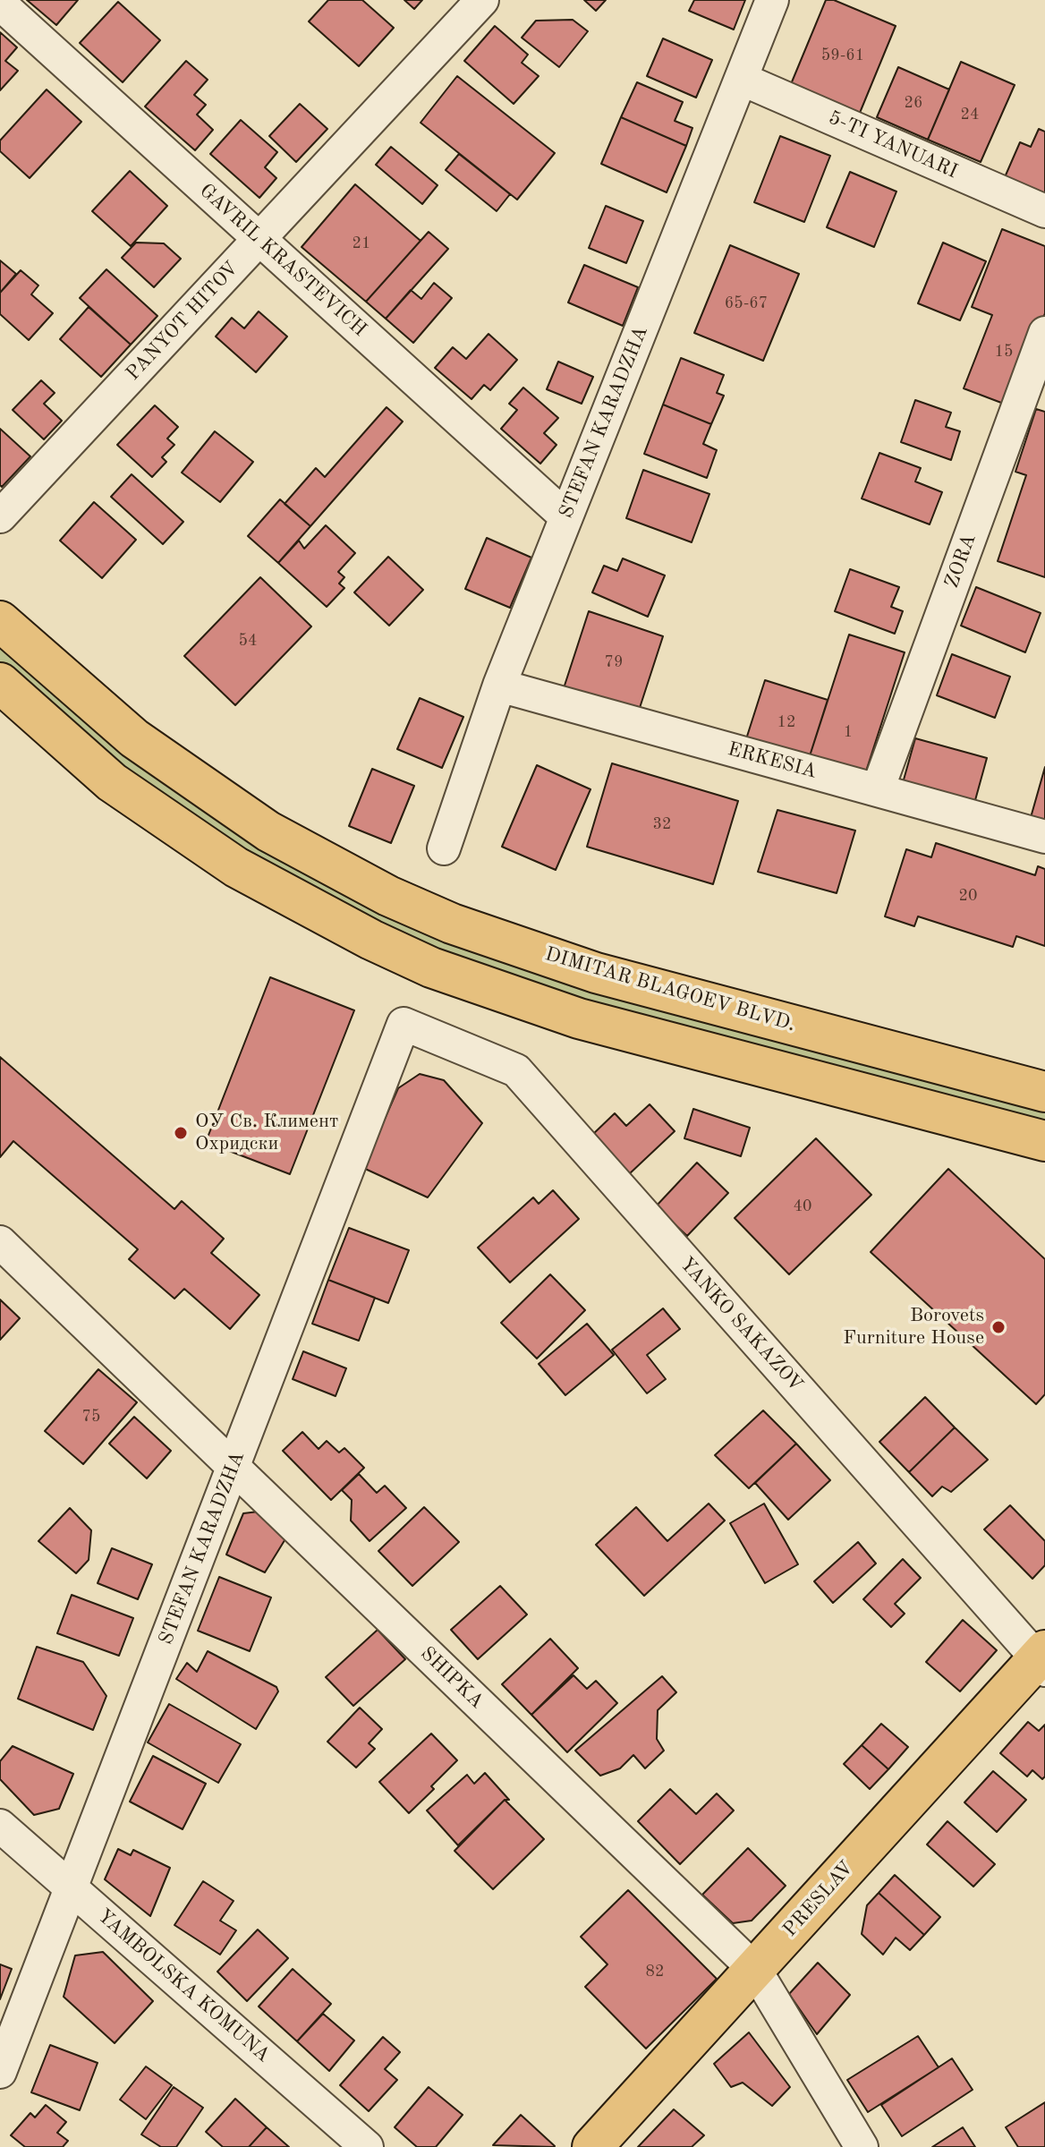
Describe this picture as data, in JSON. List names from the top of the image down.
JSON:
{
  "streets": {
    "main road": ["DIMITAR BLAGOEV BLVD.", "PRESLAV"],
    "street": [
      "5-TI YANUARI",
      "GAVRIL KRASTEVICH",
      "PANYOT HITOV",
      "STEFAN KARADZHA",
      "ZORA",
      "ERKESIA",
      "YANKO SAKAZOV",
      "SHIPKA",
      "YAMBOLSKA KOMUNA"
    ]
  },
  "crossings": [
    ["5-TI YANUARI", "STEFAN KARADZHA"],
    ["GAVRIL KRASTEVICH", "PANYOT HITOV"],
    ["GAVRIL KRASTEVICH", "STEFAN KARADZHA"],
    ["STEFAN KARADZHA", "ERKESIA"],
    ["STEFAN KARADZHA", "YANKO SAKAZOV"],
    ["STEFAN KARADZHA", "SHIPKA"],
    ["STEFAN KARADZHA", "YAMBOLSKA KOMUNA"],
    ["ZORA", "ERKESIA"],
    ["YANKO SAKAZOV", "PRESLAV"],
    ["SHIPKA", "PRESLAV"]
  ],
  "places": ["ОУ Св. Климент Охридски", "Borovets Furniture House"],
  "house_numbers": [
    "59-61",
    "26",
    "24",
    "21",
    "65-67",
    "15",
    "54",
    "79",
    "12",
    "1",
    "32",
    "20",
    "40",
    "75",
    "82"
  ]
}
